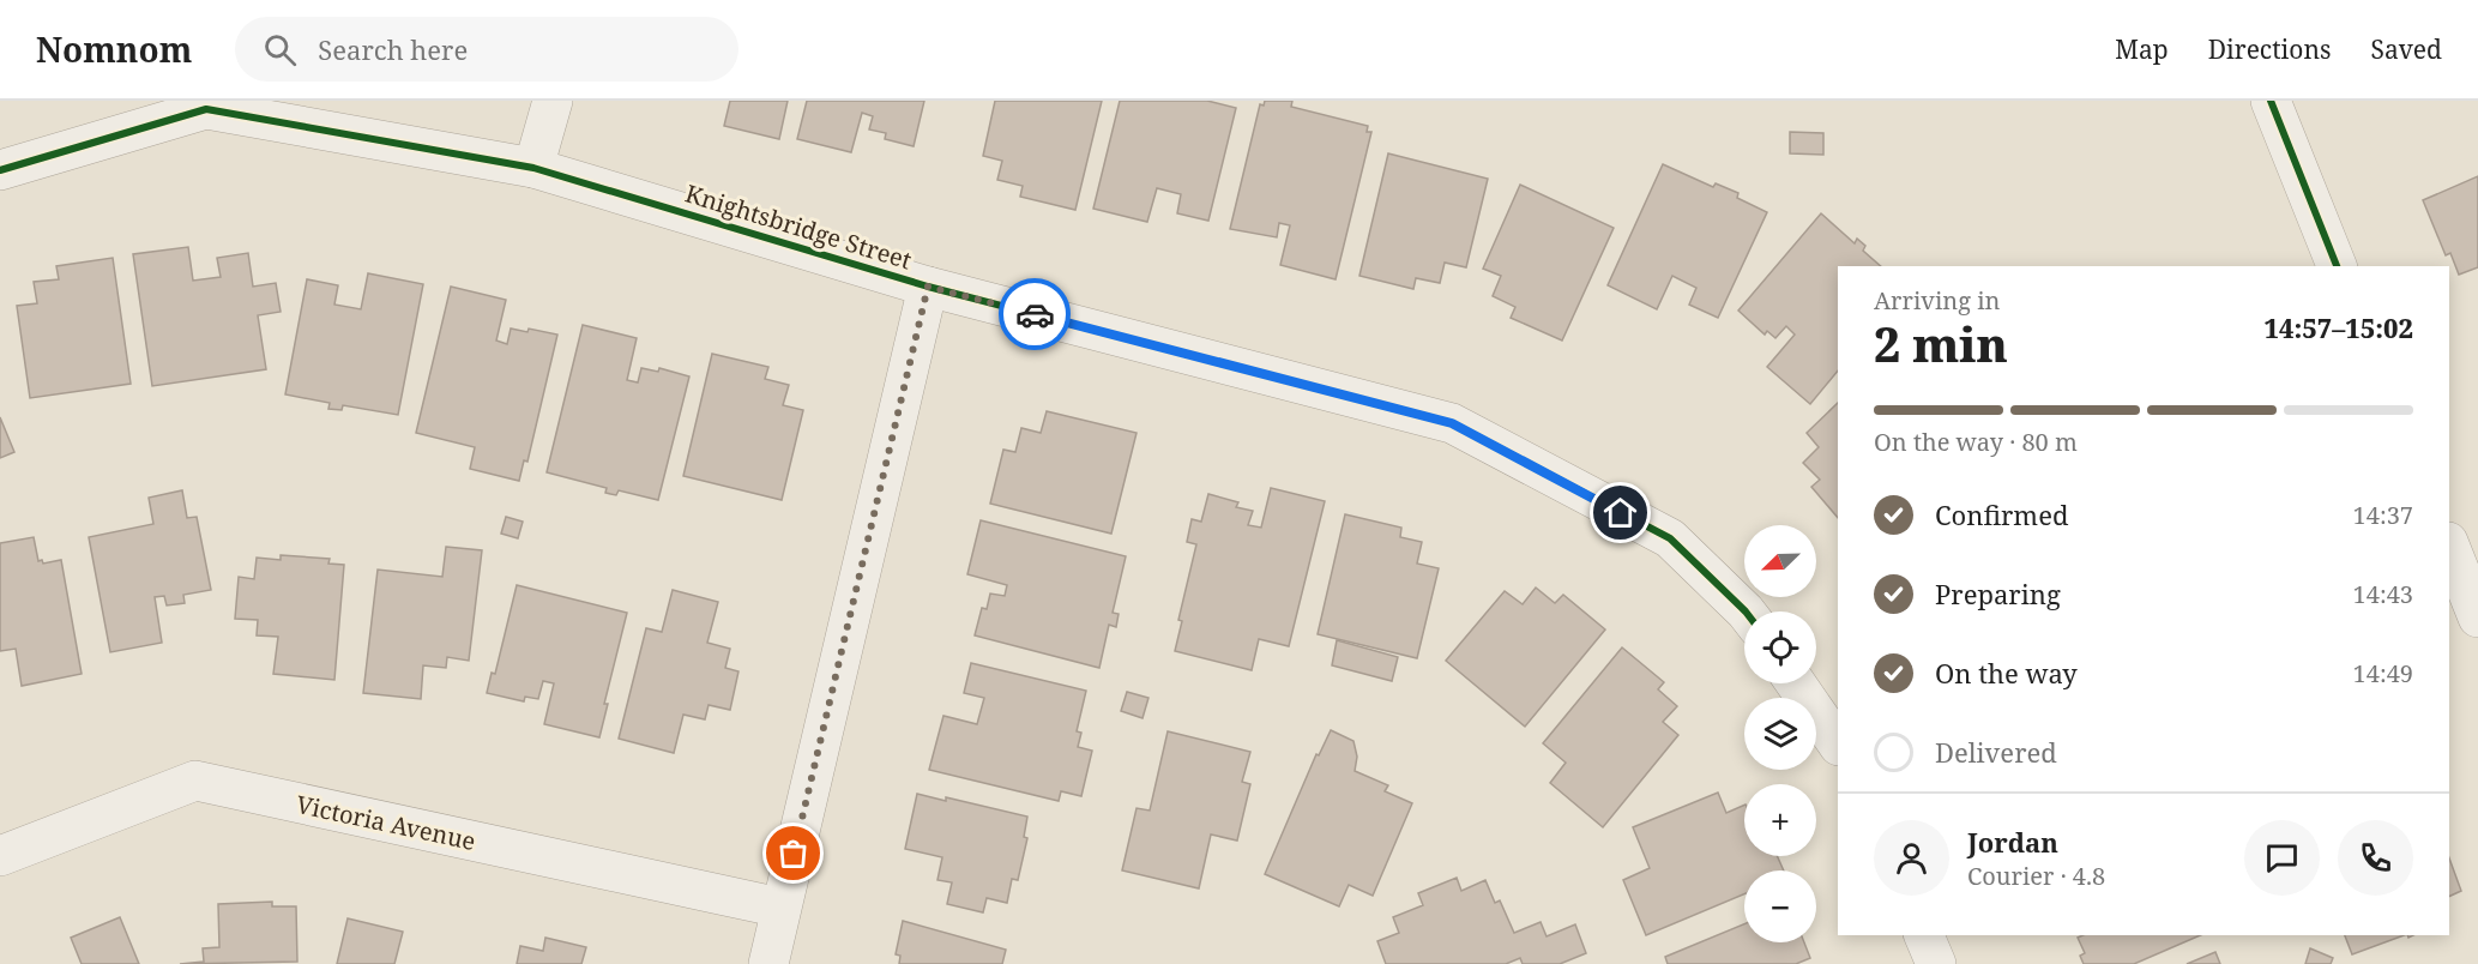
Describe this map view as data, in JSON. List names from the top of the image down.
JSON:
{
  "streets": {
    "street": ["Knightsbridge Street", "Victoria Avenue"]
  },
  "north": "bottom left",
  "page": {
    "header": "Nomnom",
    "search": "Search here",
    "nav": ["Map", "Directions", "Saved"],
    "heading": ["2 min", "Arriving in", "14:57–15:02"],
    "panel": ["Jordan", "Courier · 4.8"],
    "bar": "On the way · 80 m",
    "list": [
      ["Confirmed", "14:37"],
      ["Preparing", "14:43"],
      ["On the way", "14:49"],
      "Delivered"
    ],
    "map_buttons": ["+", "−"]
  }
}
